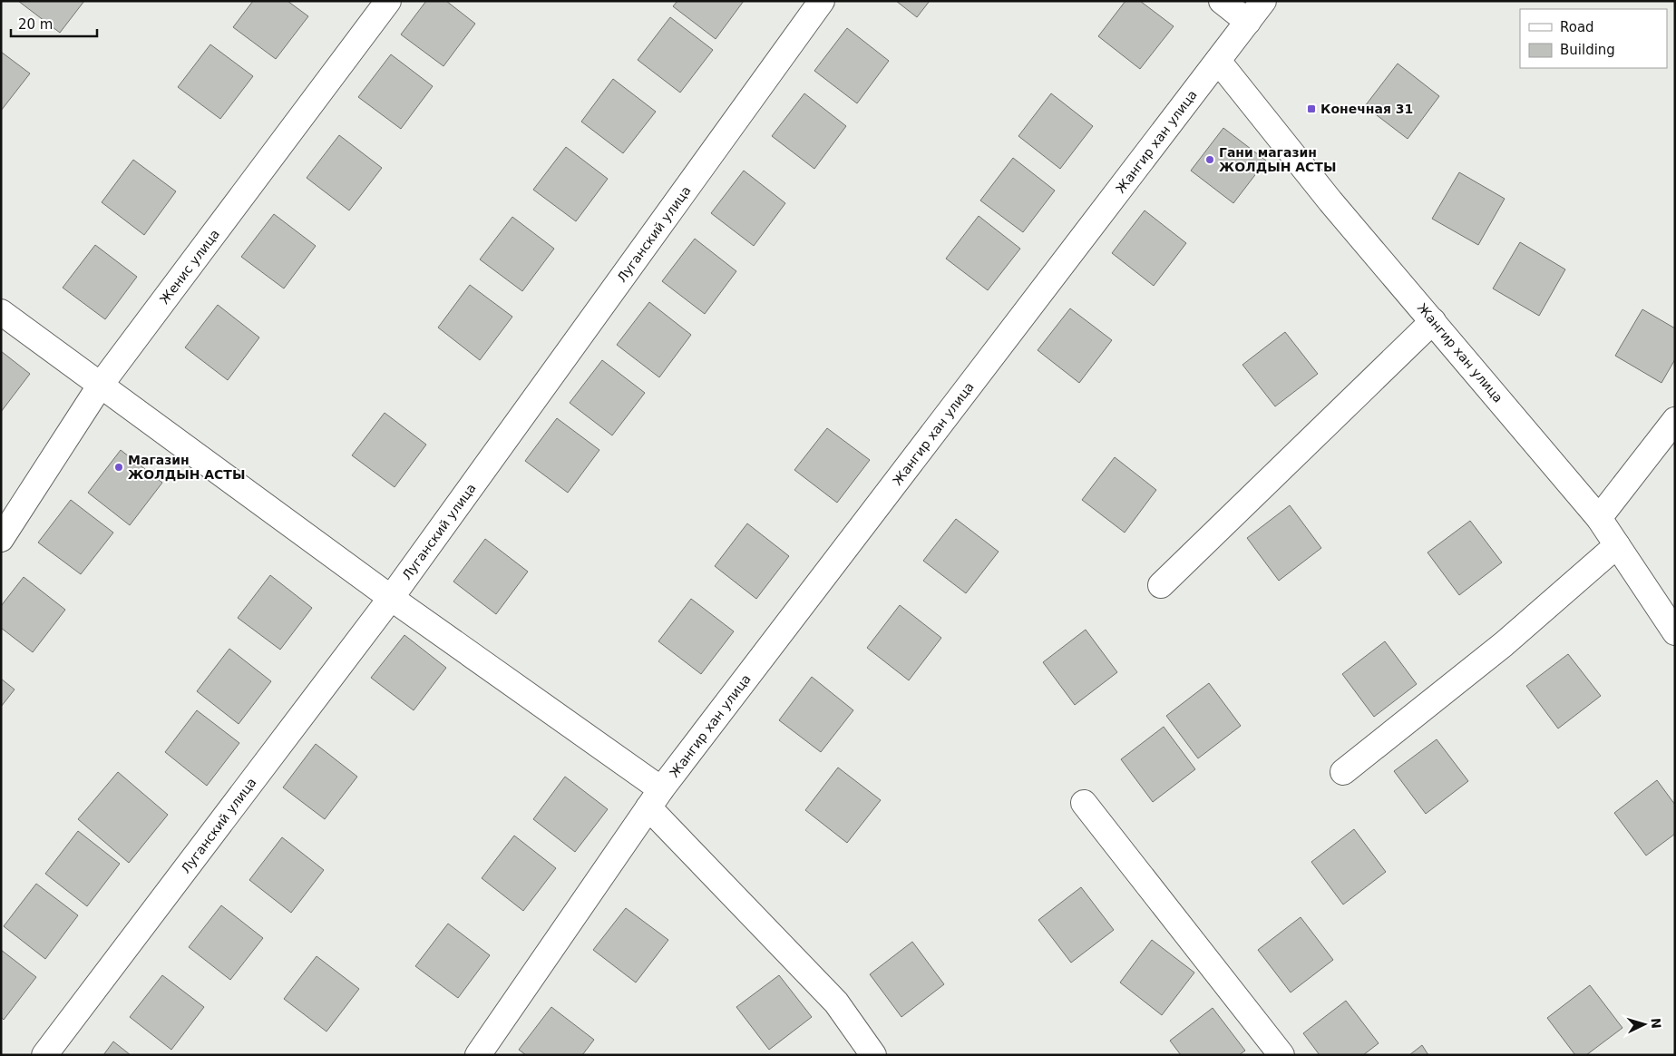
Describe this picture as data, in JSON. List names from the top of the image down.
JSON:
{
  "streets": {
    "street": ["Жангир хан улица", "Луганский улица", "Женис улица"]
  },
  "places": {
    "transit": ["Конечная 31"],
    "other": ["Гани магазин ЖОЛДЫН АСТЫ", "Магазин ЖОЛДЫН АСТЫ"]
  },
  "legend": ["Road", "Building"],
  "scale_bar": "20 m",
  "north": "right"
}
